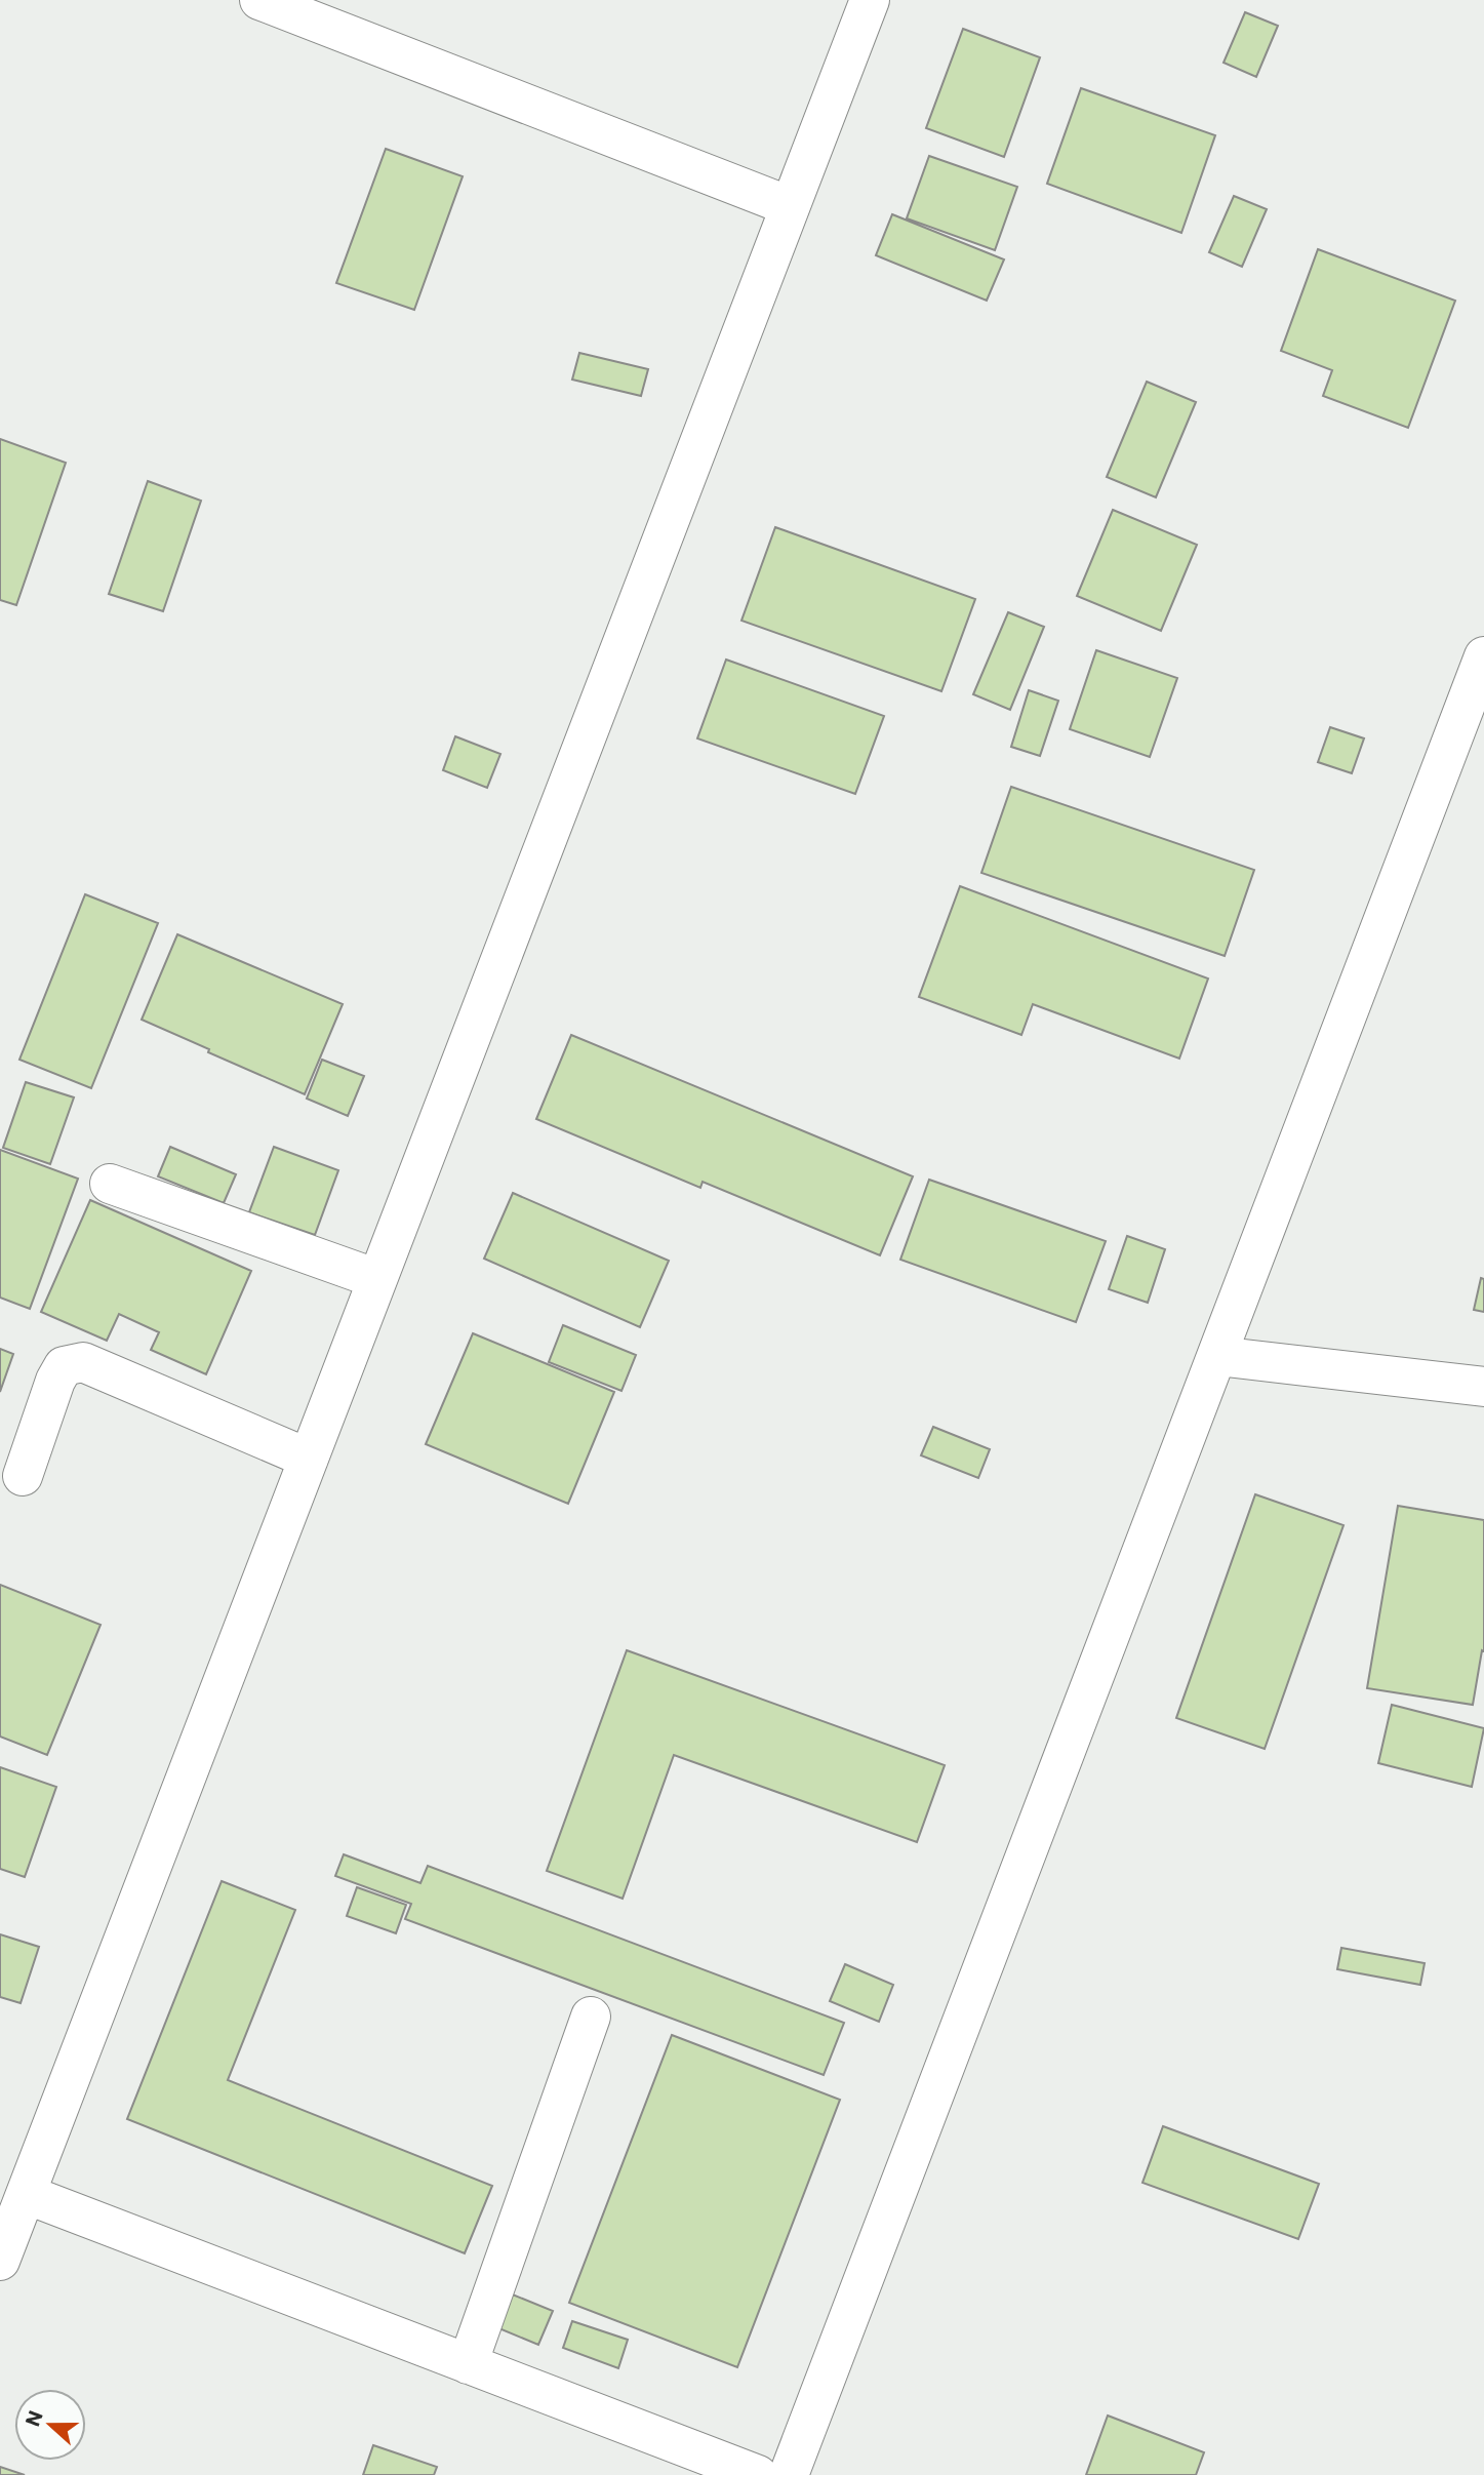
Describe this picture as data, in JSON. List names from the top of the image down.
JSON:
{
  "north": "left"
}
